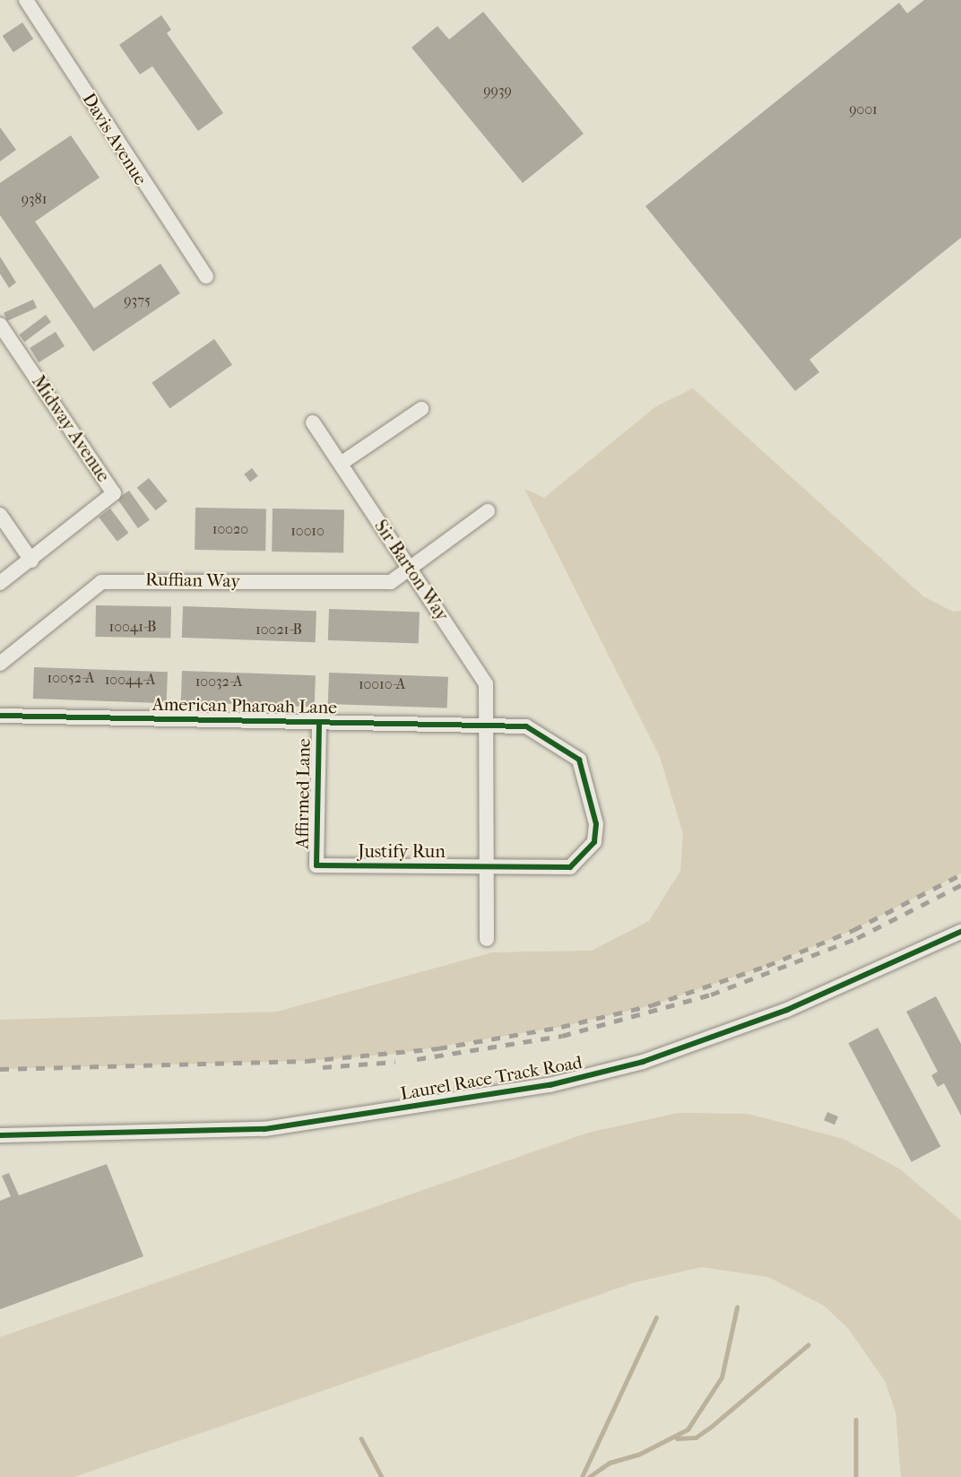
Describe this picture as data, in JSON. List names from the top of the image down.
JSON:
{
  "streets": {
    "street": [
      "Davis Avenue",
      "Midway Avenue",
      "Sir Barton Way",
      "Ruffian Way",
      "American Pharoah Lane",
      "Affirmed Lane",
      "Justify Run",
      "Laurel Race Track Road"
    ]
  },
  "crossings": [
    ["Sir Barton Way", "Ruffian Way"],
    ["Sir Barton Way", "American Pharoah Lane"],
    ["Sir Barton Way", "Justify Run"],
    ["American Pharoah Lane", "Affirmed Lane"],
    ["American Pharoah Lane", "Justify Run"],
    ["Affirmed Lane", "Justify Run"]
  ],
  "house_numbers": [
    "9939",
    "9001",
    "9381",
    "9375",
    "10020",
    "10010",
    "10041-B",
    "10021-B",
    "10052-A",
    "10044-A",
    "10032-A",
    "10010-A"
  ]
}
